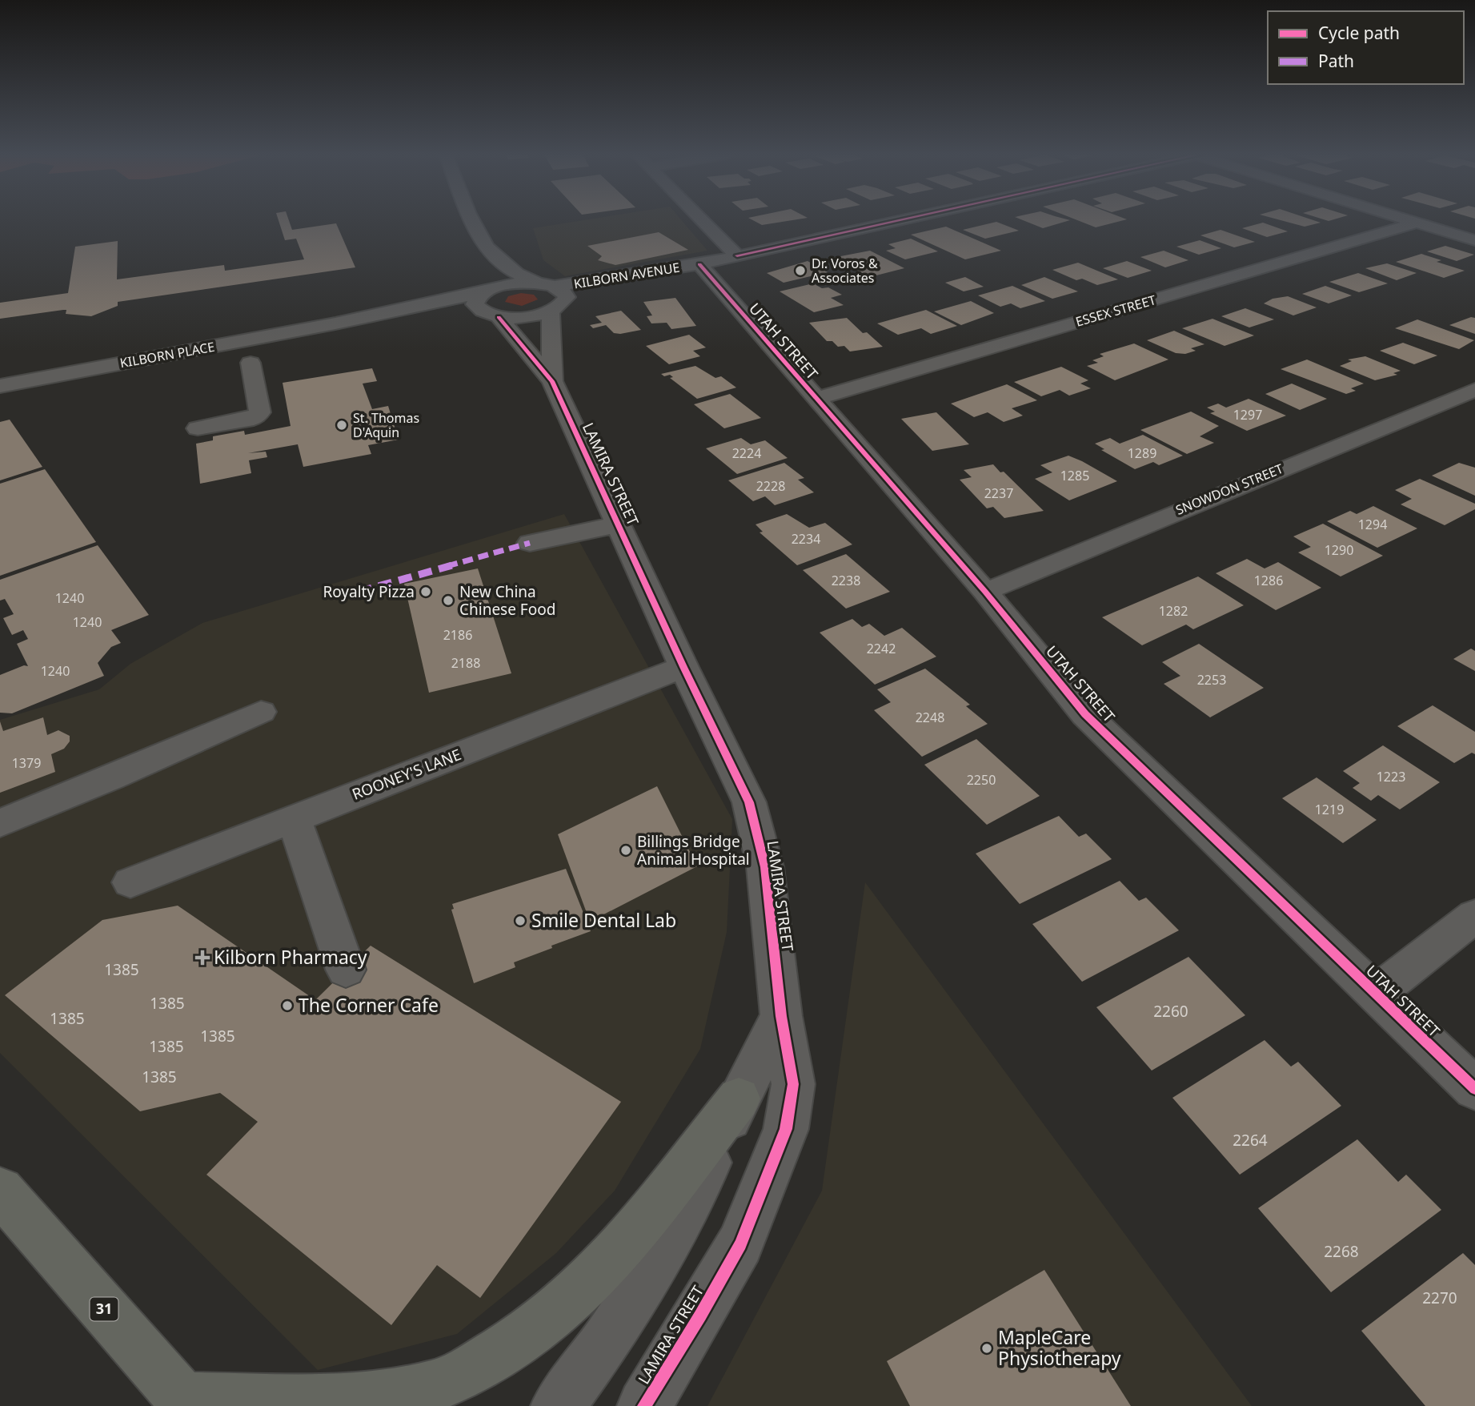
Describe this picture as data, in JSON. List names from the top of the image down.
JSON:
{
  "streets": {
    "main road": ["31"],
    "street": [
      "KILBORN AVENUE",
      "ESSEX STREET",
      "UTAH STREET",
      "KILBORN PLACE",
      "LAMIRA STREET",
      "SNOWDON STREET",
      "ROONEY'S LANE"
    ]
  },
  "crossings": [
    ["KILBORN AVENUE", "UTAH STREET"],
    ["KILBORN AVENUE", "KILBORN PLACE"],
    ["KILBORN AVENUE", "LAMIRA STREET"],
    ["ESSEX STREET", "UTAH STREET"],
    ["UTAH STREET", "SNOWDON STREET"],
    ["KILBORN PLACE", "LAMIRA STREET"],
    ["LAMIRA STREET", "ROONEY'S LANE"]
  ],
  "places": {
    "other": [
      "Dr. Voros & Associates",
      "St. Thomas D'Aquin",
      "Royalty Pizza",
      "New China Chinese Food",
      "Billings Bridge Animal Hospital",
      "Smile Dental Lab",
      "The Corner Cafe",
      "MapleCare Physiotherapy"
    ],
    "health": ["Kilborn Pharmacy"]
  },
  "house_numbers": [
    "1297",
    "2224",
    "1289",
    "1285",
    "2228",
    "2237",
    "1294",
    "2234",
    "1290",
    "2238",
    "1286",
    "1240",
    "1282",
    "1240",
    "2186",
    "2242",
    "2188",
    "1240",
    "2253",
    "2248",
    "1379",
    "1223",
    "2250",
    "1219",
    "1385",
    "1385",
    "2260",
    "1385",
    "1385",
    "1385",
    "1385",
    "2264",
    "2268",
    "2270"
  ],
  "legend": ["Cycle path", "Path"]
}
